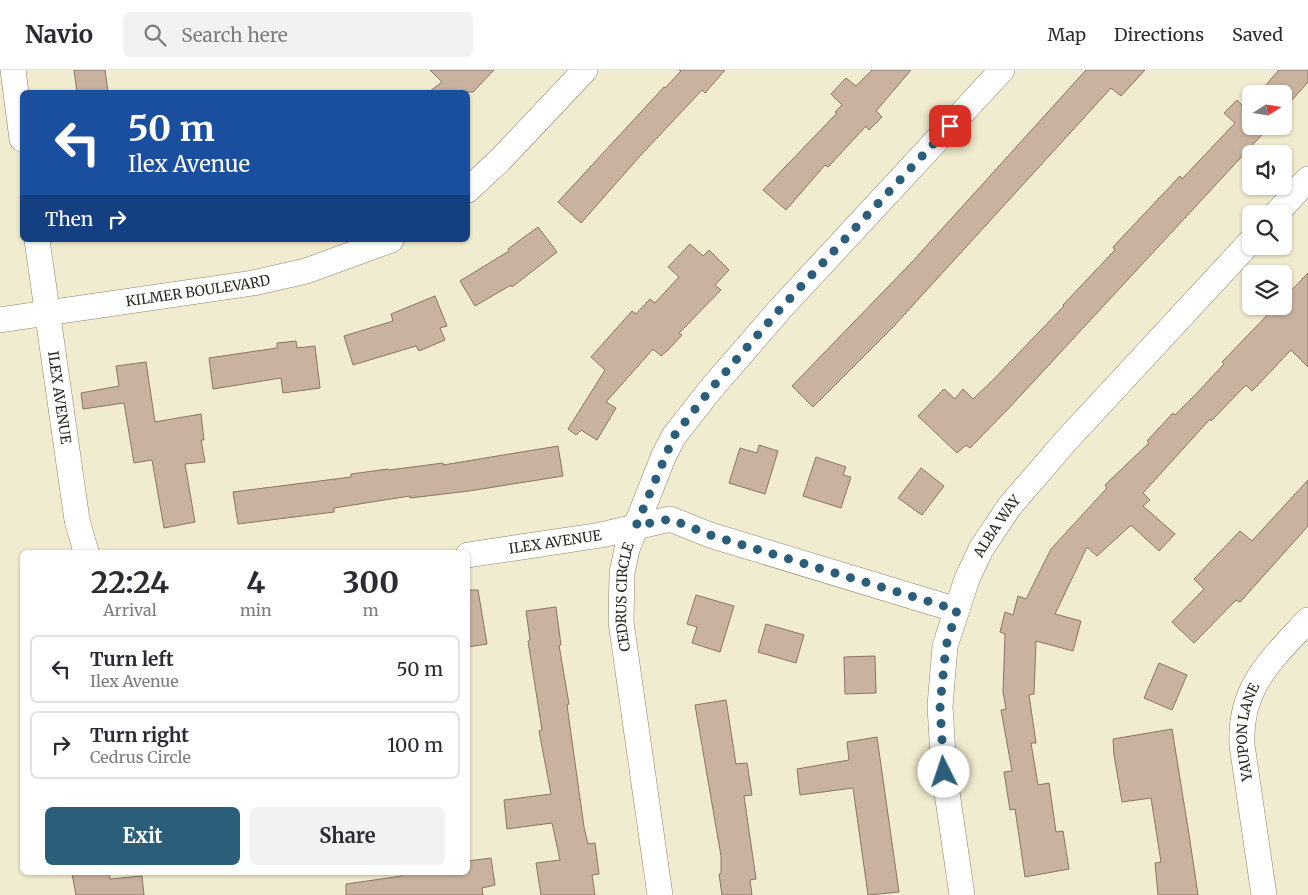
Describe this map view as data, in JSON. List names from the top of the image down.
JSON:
{
  "streets": {
    "street": [
      "KILMER BOULEVARD",
      "ILEX AVENUE",
      "ALBA WAY",
      "CEDRUS CIRCLE",
      "YAUPON LANE"
    ]
  },
  "crossings": [
    ["KILMER BOULEVARD", "ILEX AVENUE"],
    ["ILEX AVENUE", "ALBA WAY"],
    ["ILEX AVENUE", "CEDRUS CIRCLE"]
  ],
  "north": "right",
  "page": {
    "header": "Navio",
    "search": "Search here",
    "nav": ["Map", "Directions", "Saved"],
    "turn": ["50 m", "Ilex Avenue"],
    "then": "Then",
    "eta": [
      "22:24",
      "Arrival",
      "4",
      "min",
      "300",
      "m"
    ],
    "list": [
      {
        "name": "Turn left",
        "note": "Ilex Avenue",
        "value": "50 m"
      },
      {
        "name": "Turn right",
        "note": "Cedrus Circle",
        "value": "100 m"
      }
    ],
    "buttons": ["Exit", "Share"]
  }
}
